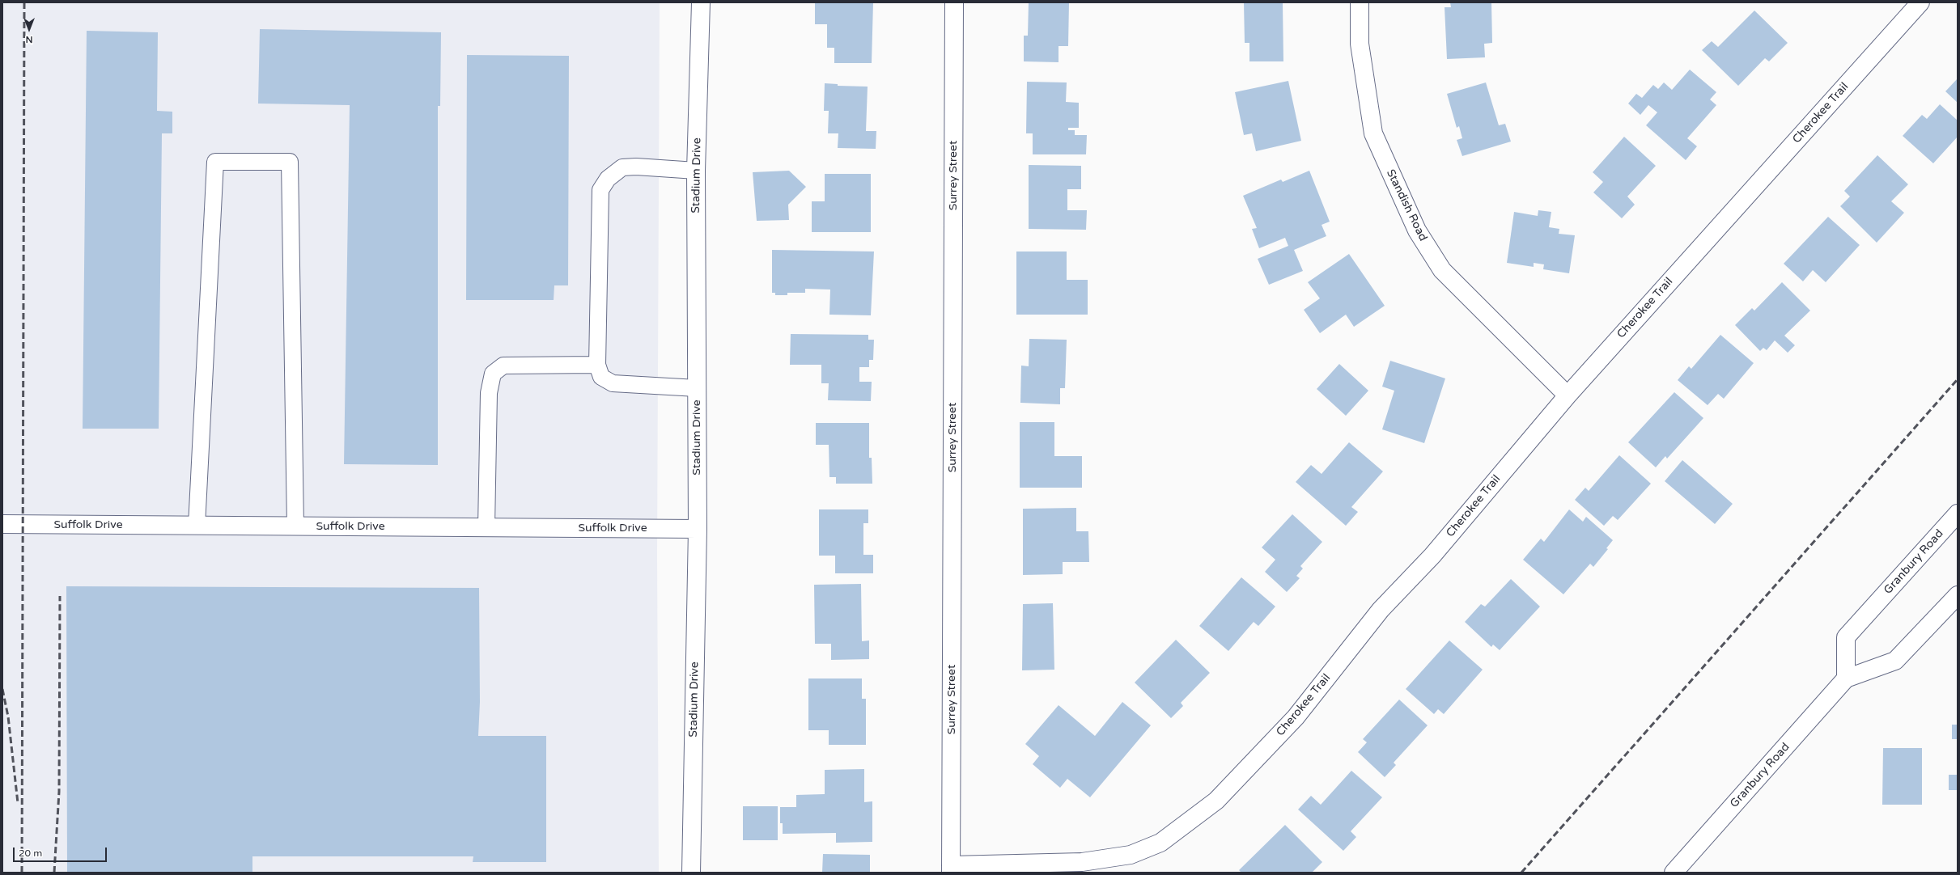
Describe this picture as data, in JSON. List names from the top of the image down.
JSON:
{
  "streets": {
    "street": [
      "Cherokee Trail",
      "Stadium Drive",
      "Surrey Street",
      "Standish Road",
      "Suffolk Drive",
      "Granbury Road"
    ]
  },
  "crossings": [
    ["Cherokee Trail", "Surrey Street"],
    ["Cherokee Trail", "Standish Road"],
    ["Stadium Drive", "Suffolk Drive"]
  ],
  "scale_bar": "20 m",
  "north": "bottom"
}
